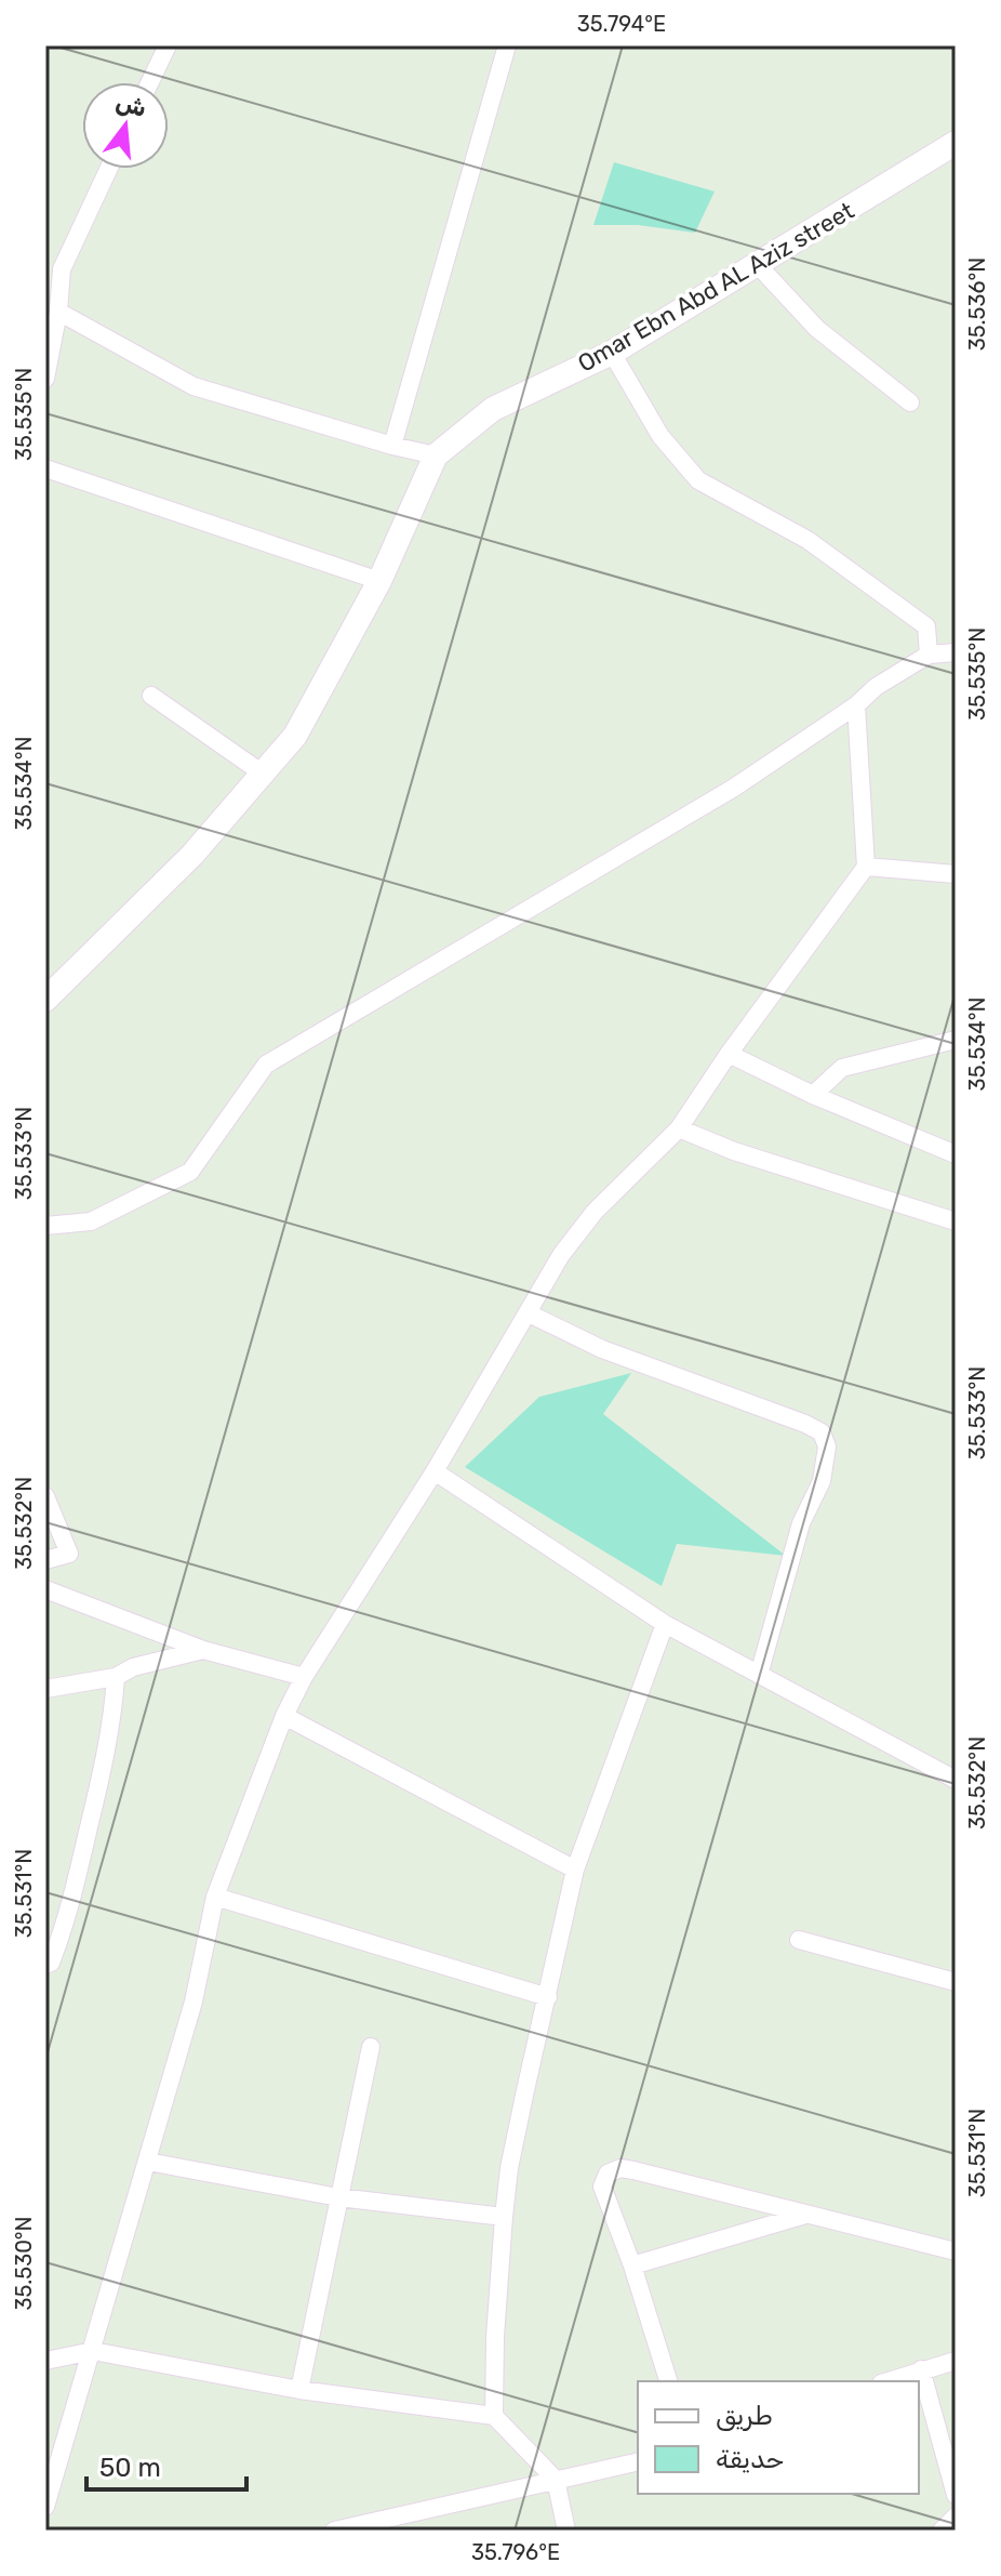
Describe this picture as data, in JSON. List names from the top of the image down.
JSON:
{
  "streets": {
    "street": ["Omar Ebn Abd AL Aziz street"]
  },
  "legend": ["طريق", "حديقة"],
  "scale_bar": "50 m",
  "north": "top",
  "coordinates": [
    "35.794°E",
    "35.536°N",
    "35.535°N",
    "35.534°N",
    "35.533°N",
    "35.532°N",
    "35.531°N",
    "35.530°N",
    "35.796°E"
  ]
}
